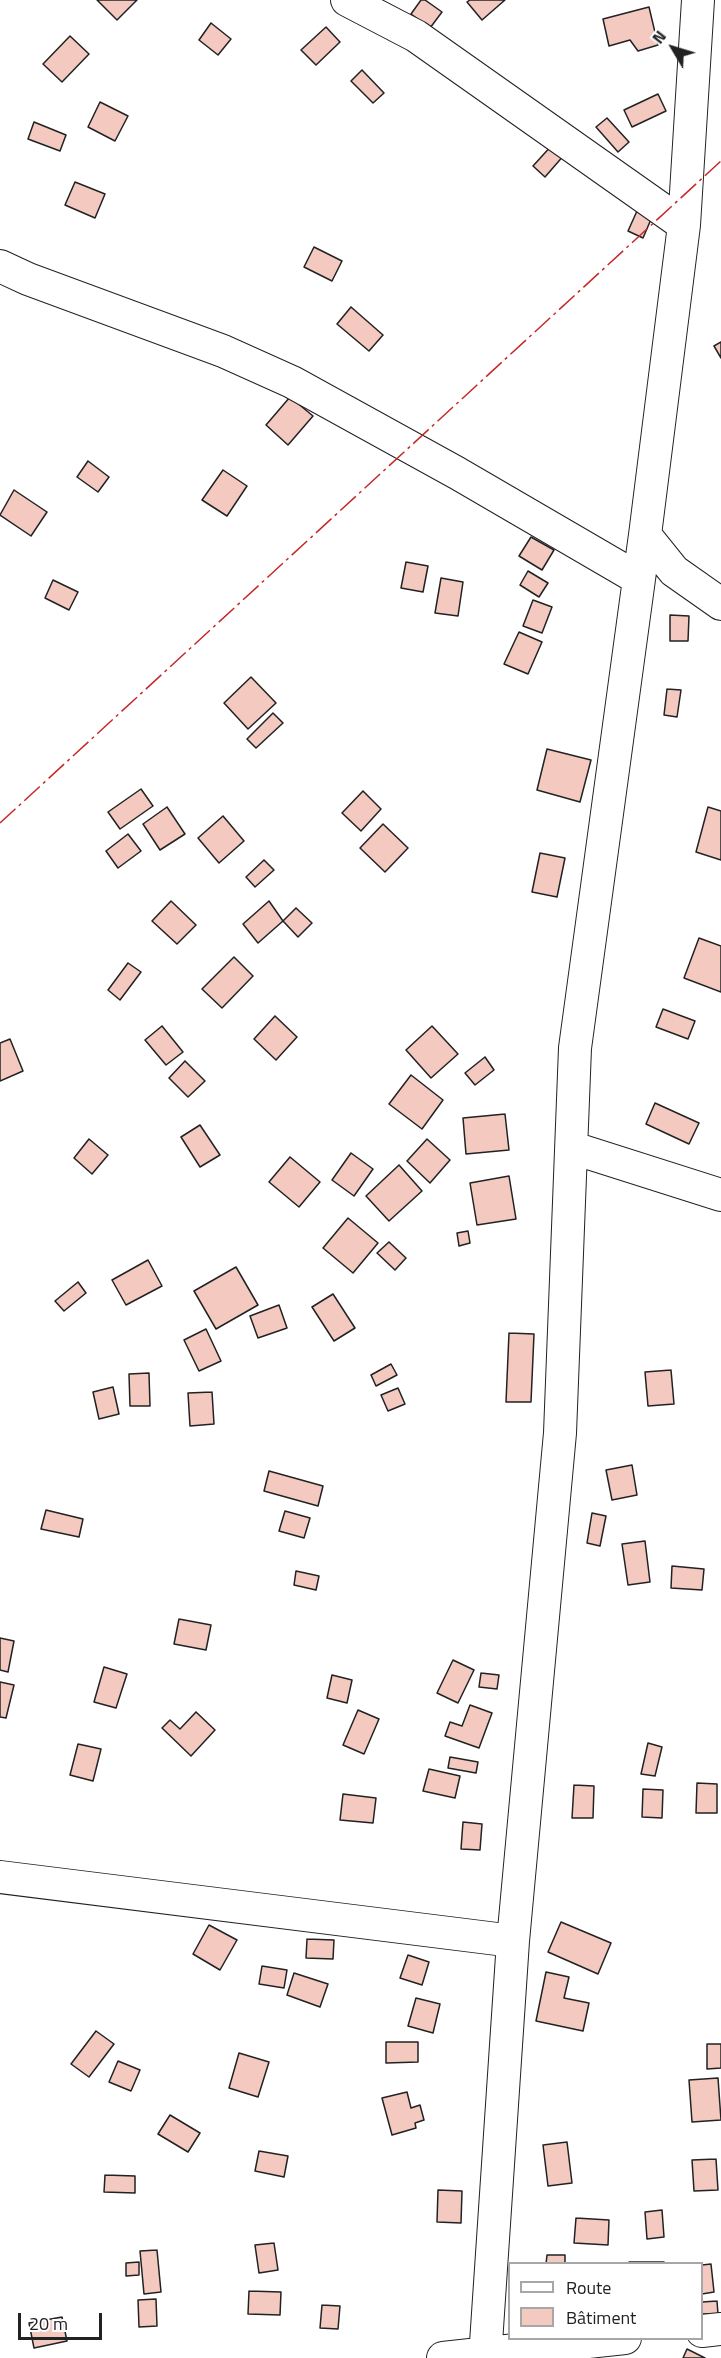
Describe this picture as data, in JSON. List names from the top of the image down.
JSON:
{
  "legend": ["Route", "Bâtiment"],
  "scale_bar": "20 m",
  "north": "top left"
}
